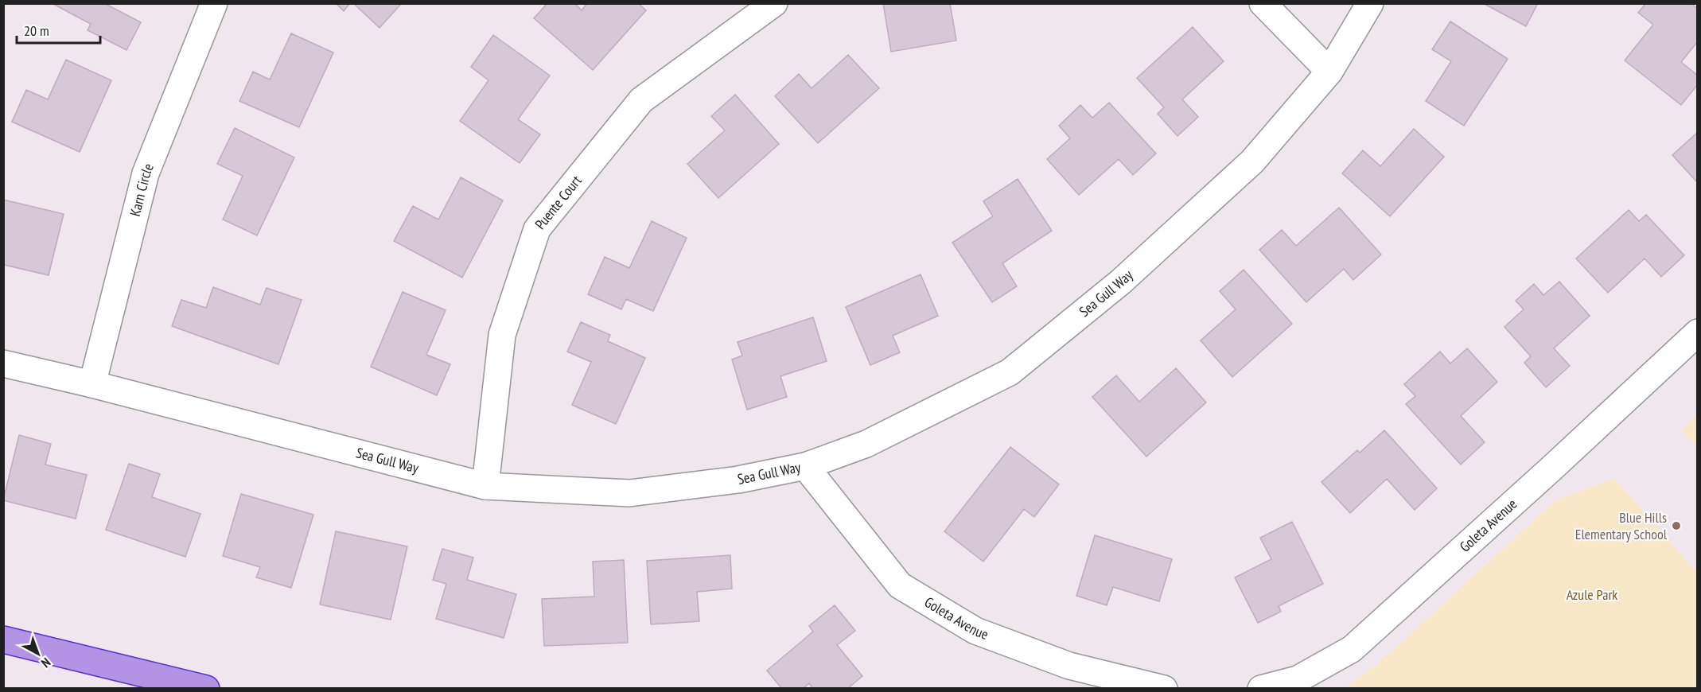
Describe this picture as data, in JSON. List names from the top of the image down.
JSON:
{
  "streets": {
    "street": [
      "Karn Circle",
      "Puente Court",
      "Sea Gull Way",
      "Goleta Avenue"
    ]
  },
  "crossings": [
    ["Karn Circle", "Sea Gull Way"],
    ["Puente Court", "Sea Gull Way"],
    ["Sea Gull Way", "Goleta Avenue"]
  ],
  "parks": ["Azule Park"],
  "places": ["Blue Hills Elementary School"],
  "scale_bar": "20 m",
  "north": "bottom right"
}
